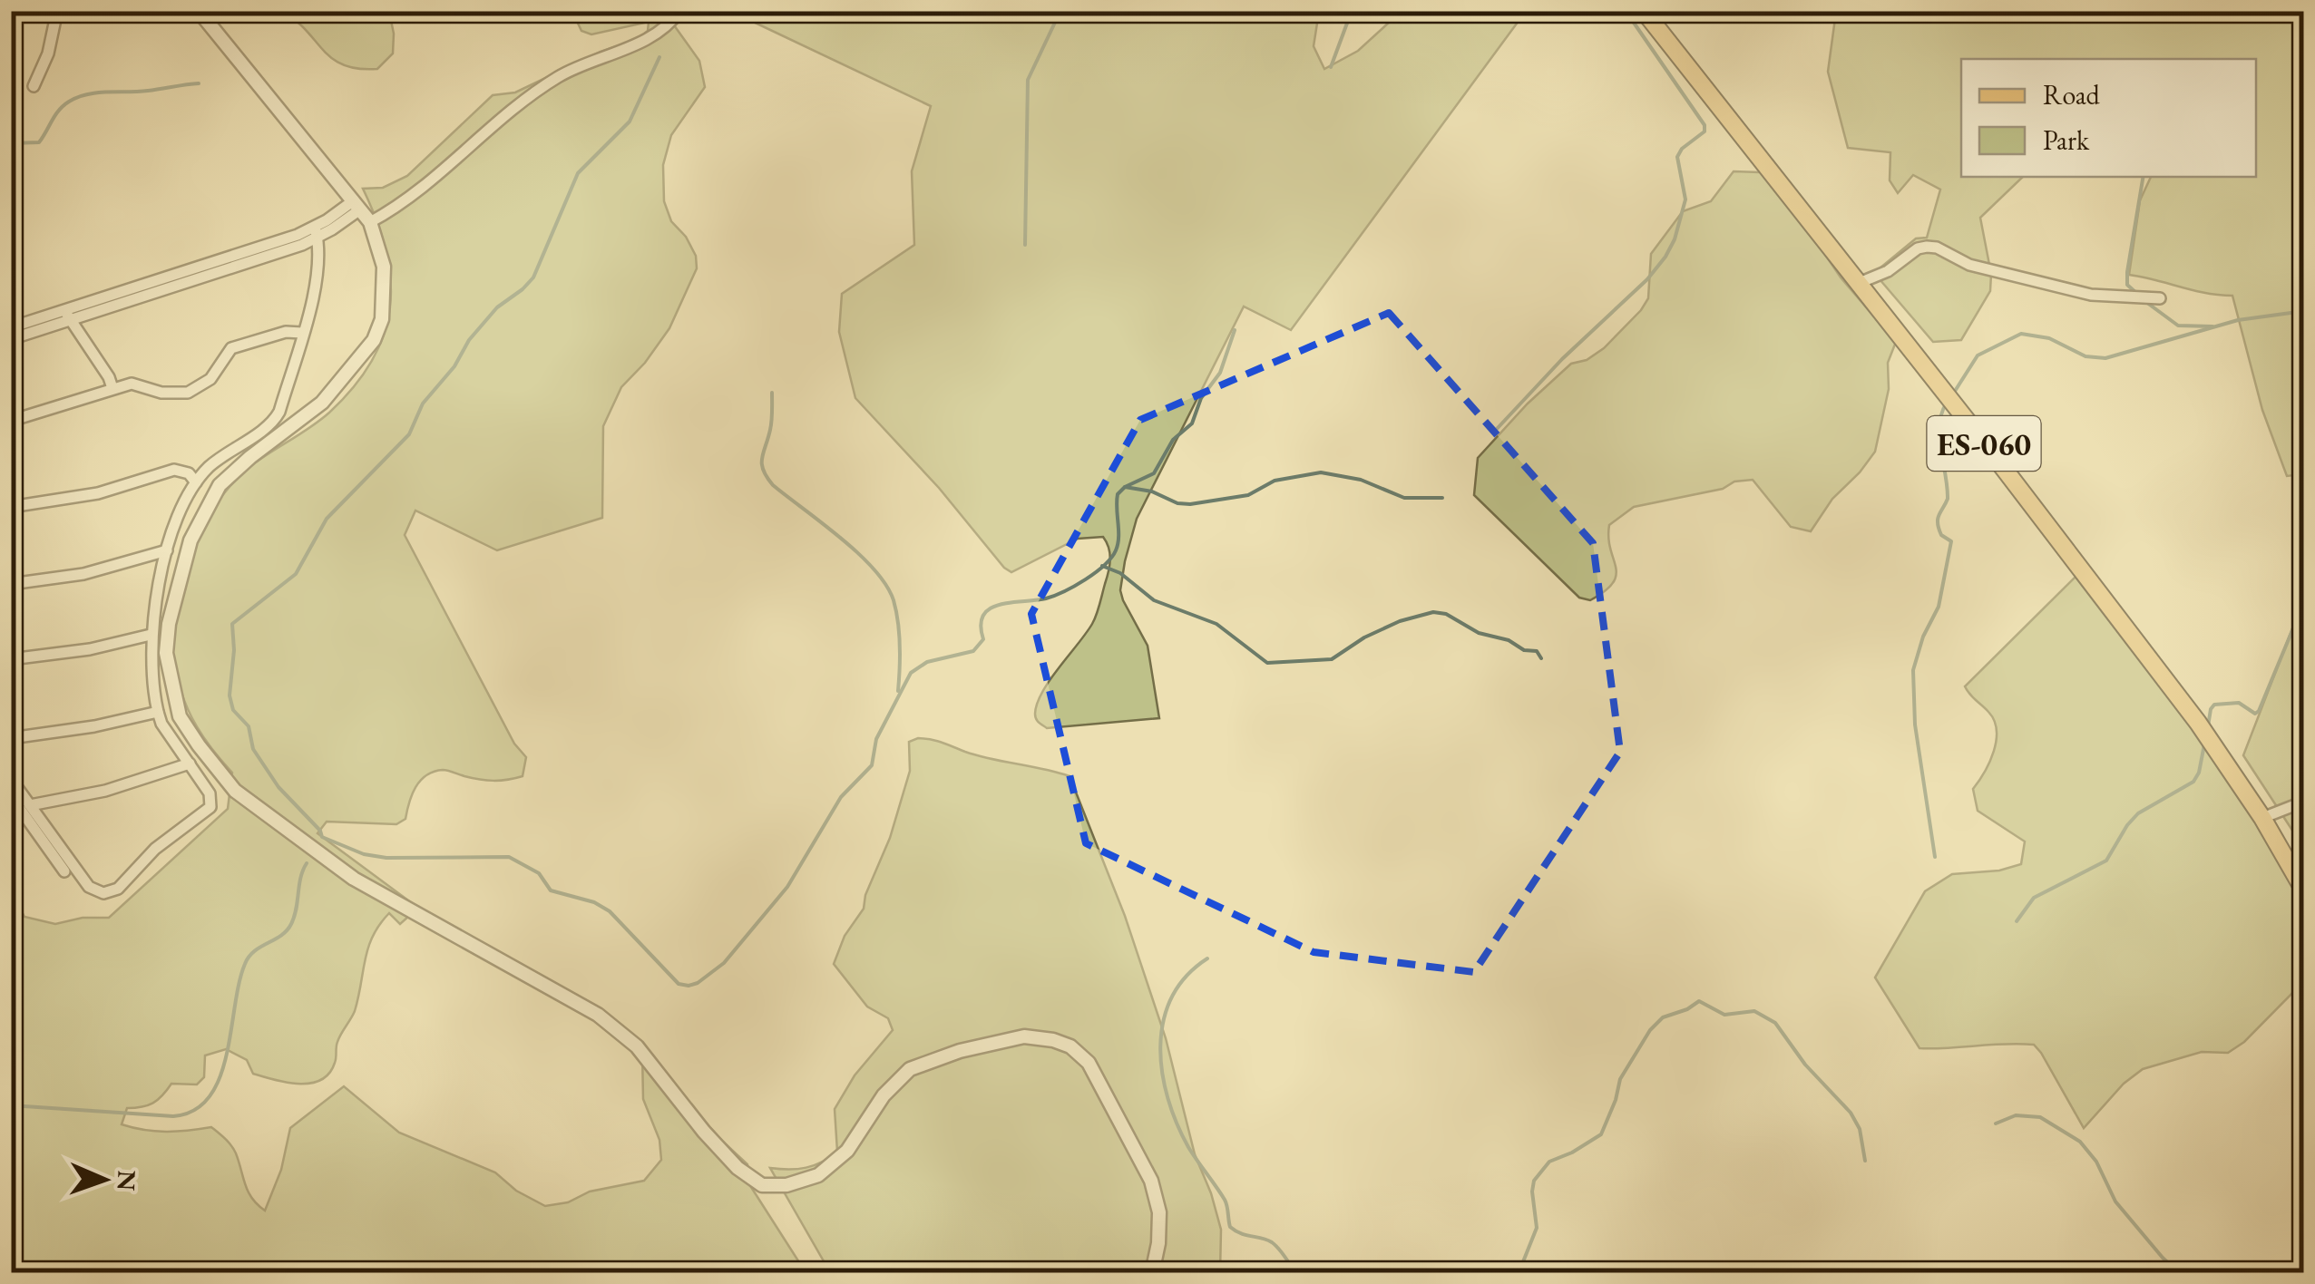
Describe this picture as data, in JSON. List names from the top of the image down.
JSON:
{
  "streets": {
    "main road": ["ES-060"]
  },
  "legend": ["Road", "Park"],
  "north": "right"
}
